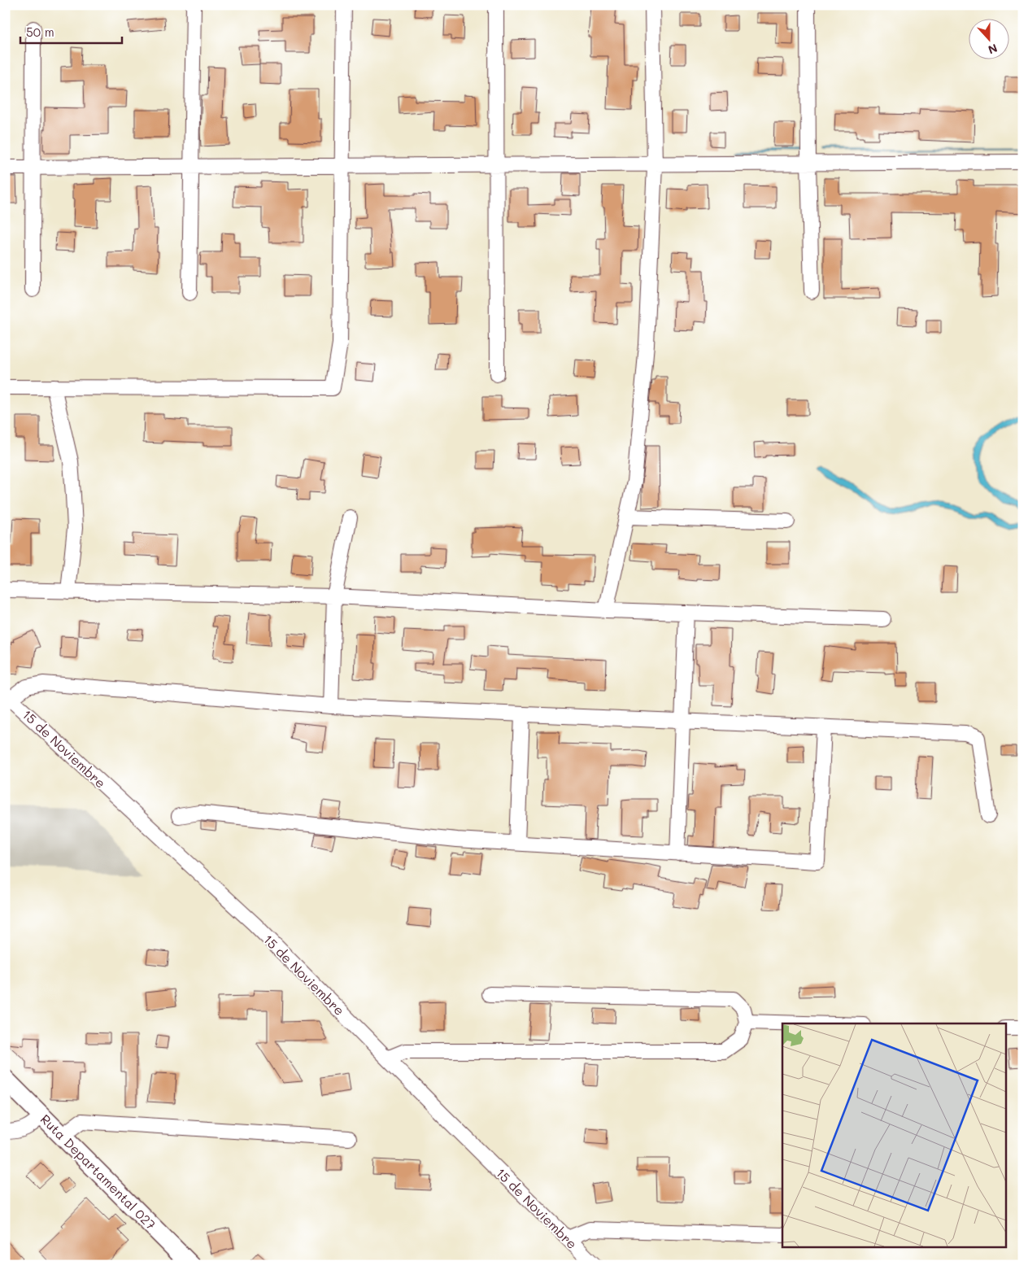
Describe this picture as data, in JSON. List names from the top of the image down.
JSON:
{
  "streets": {
    "main road": ["Ruta Departamental 027"],
    "street": ["15 de Noviembre"]
  },
  "scale_bar": "50 m",
  "north": "bottom"
}
